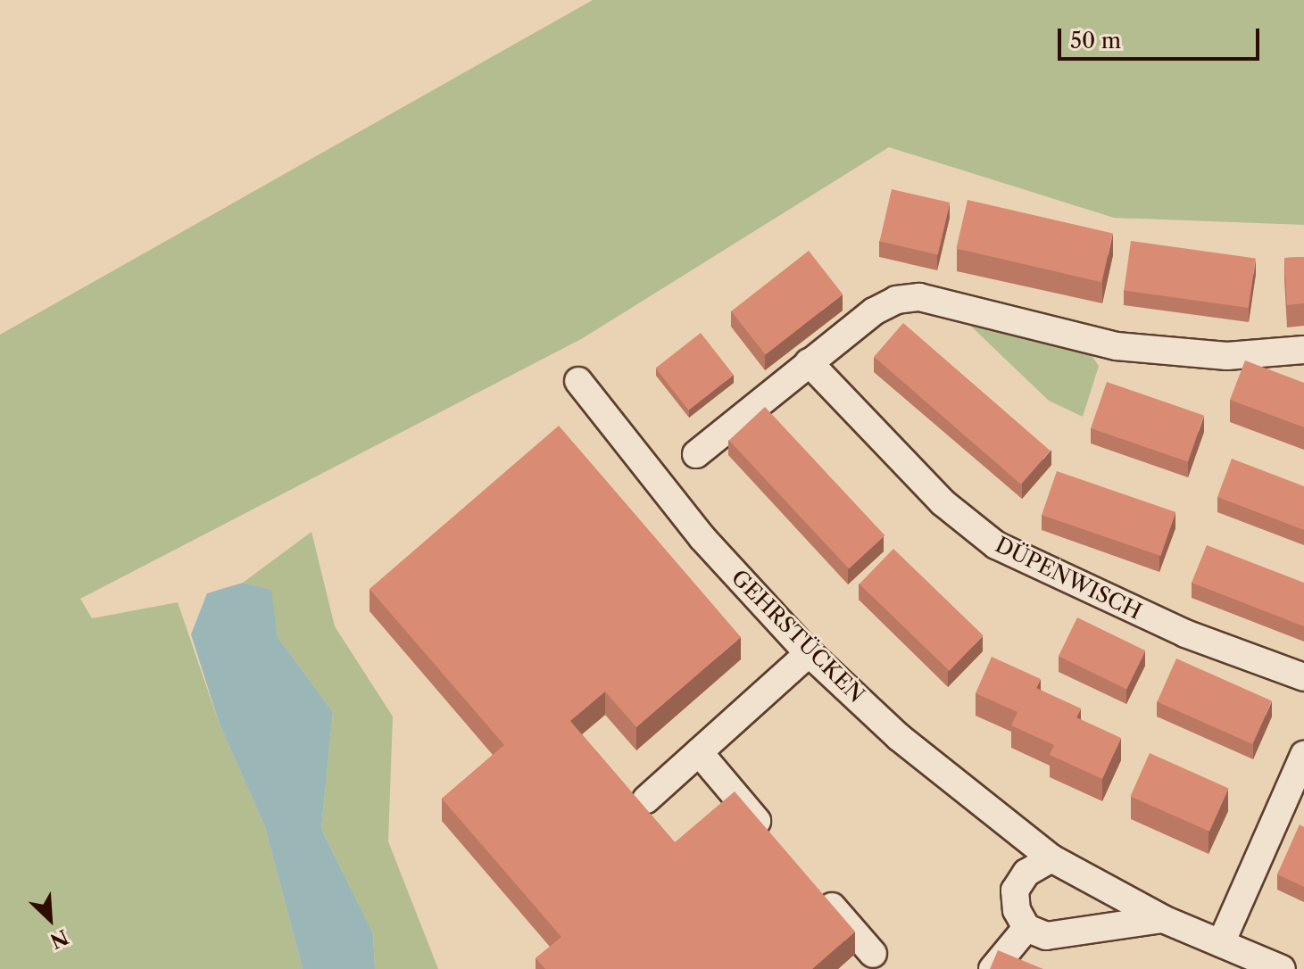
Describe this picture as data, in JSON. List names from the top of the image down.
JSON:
{
  "streets": {
    "street": ["DÜPENWISCH", "GEHRSTÜCKEN"]
  },
  "scale_bar": "50 m",
  "north": "bottom right"
}
